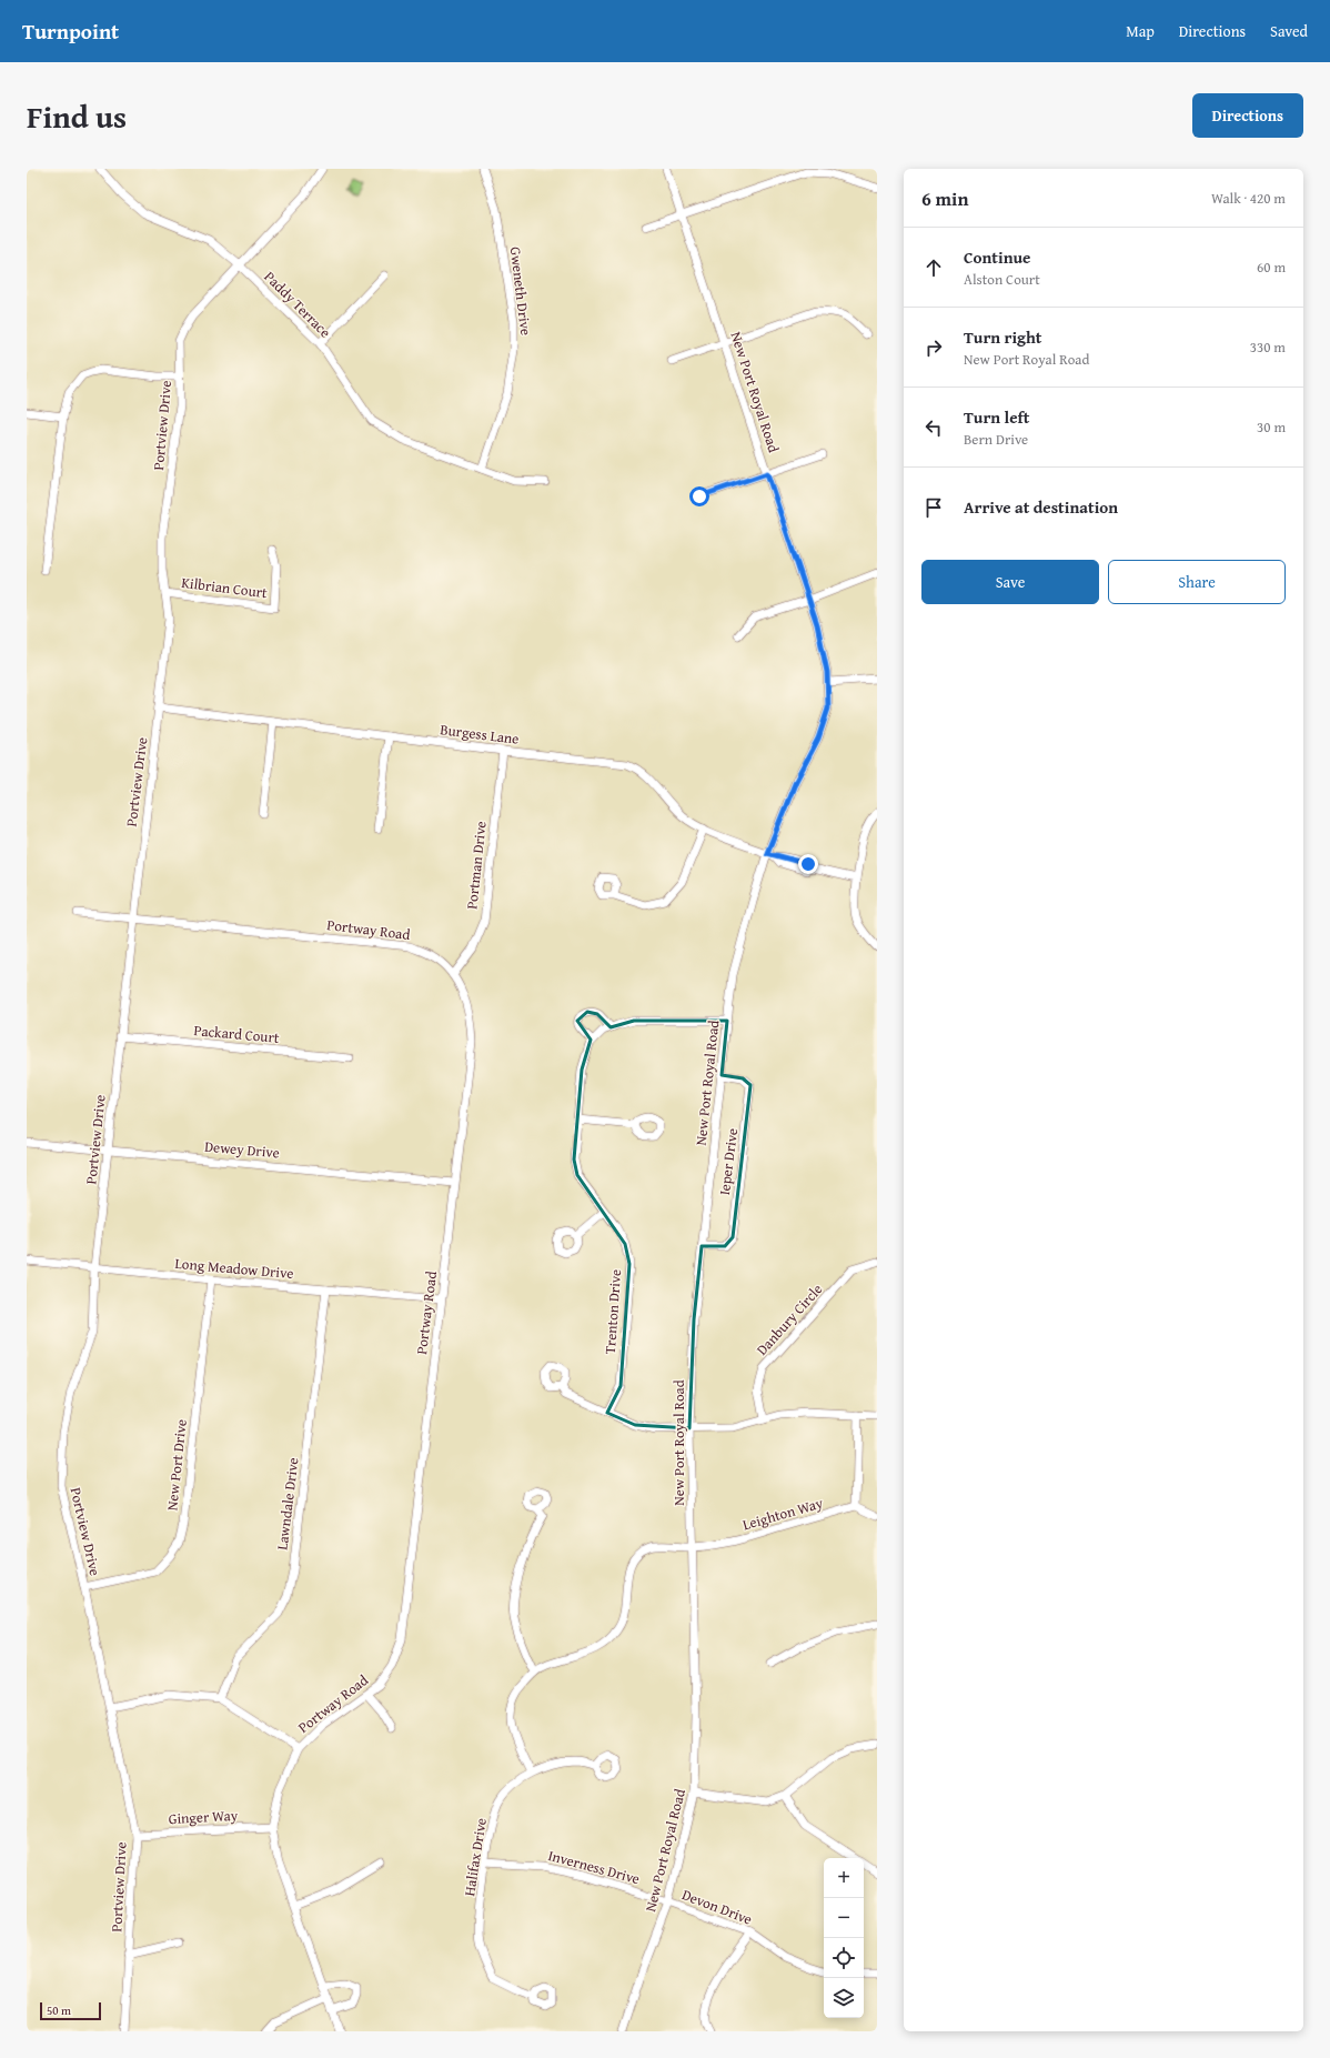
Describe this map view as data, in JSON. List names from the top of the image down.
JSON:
{
  "streets": {
    "street": [
      "Gweneth Drive",
      "Paddy Terrace",
      "New Port Royal Road",
      "Portview Drive",
      "Kilbrian Court",
      "Burgess Lane",
      "Portman Drive",
      "Portway Road",
      "Packard Court",
      "Dewey Drive",
      "Ieper Drive",
      "Long Meadow Drive",
      "Trenton Drive",
      "Danbury Circle",
      "New Port Drive",
      "Lawndale Drive",
      "Leighton Way",
      "Ginger Way",
      "Halifax Drive",
      "Inverness Drive",
      "Devon Drive"
    ]
  },
  "crossings": [
    ["Gweneth Drive", "Paddy Terrace"],
    ["Paddy Terrace", "Portview Drive"],
    ["New Port Royal Road", "Burgess Lane"],
    ["New Port Royal Road", "Ieper Drive"],
    ["New Port Royal Road", "Leighton Way"],
    ["New Port Royal Road", "Inverness Drive"],
    ["New Port Royal Road", "Devon Drive"],
    ["Portview Drive", "Kilbrian Court"],
    ["Portview Drive", "Burgess Lane"],
    ["Portview Drive", "Portway Road"],
    ["Portview Drive", "Packard Court"],
    ["Portview Drive", "Dewey Drive"],
    ["Portview Drive", "Long Meadow Drive"],
    ["Portview Drive", "New Port Drive"],
    ["Portview Drive", "Ginger Way"],
    ["Burgess Lane", "Portman Drive"],
    ["Portman Drive", "Portway Road"],
    ["Portway Road", "Dewey Drive"],
    ["Portway Road", "Long Meadow Drive"],
    ["Portway Road", "Ginger Way"],
    ["Long Meadow Drive", "New Port Drive"],
    ["Long Meadow Drive", "Lawndale Drive"],
    ["Leighton Way", "Halifax Drive"],
    ["Halifax Drive", "Inverness Drive"],
    ["Inverness Drive", "Devon Drive"]
  ],
  "scale_bar": "50 m",
  "page": {
    "header": "Turnpoint",
    "nav": ["Map", "Directions", "Saved"],
    "title": "Find us",
    "buttons": [
      "Directions",
      ["Save", "Share"]
    ],
    "heading": ["6 min", "Walk · 420 m"],
    "list": [
      ["Continue", "Alston Court", "60 m"],
      ["Turn right", "New Port Royal Road", "330 m"],
      ["Turn left", "Bern Drive", "30 m"],
      "Arrive at destination"
    ],
    "map_buttons": ["+", "−"],
    "scale": "50 m"
  }
}
